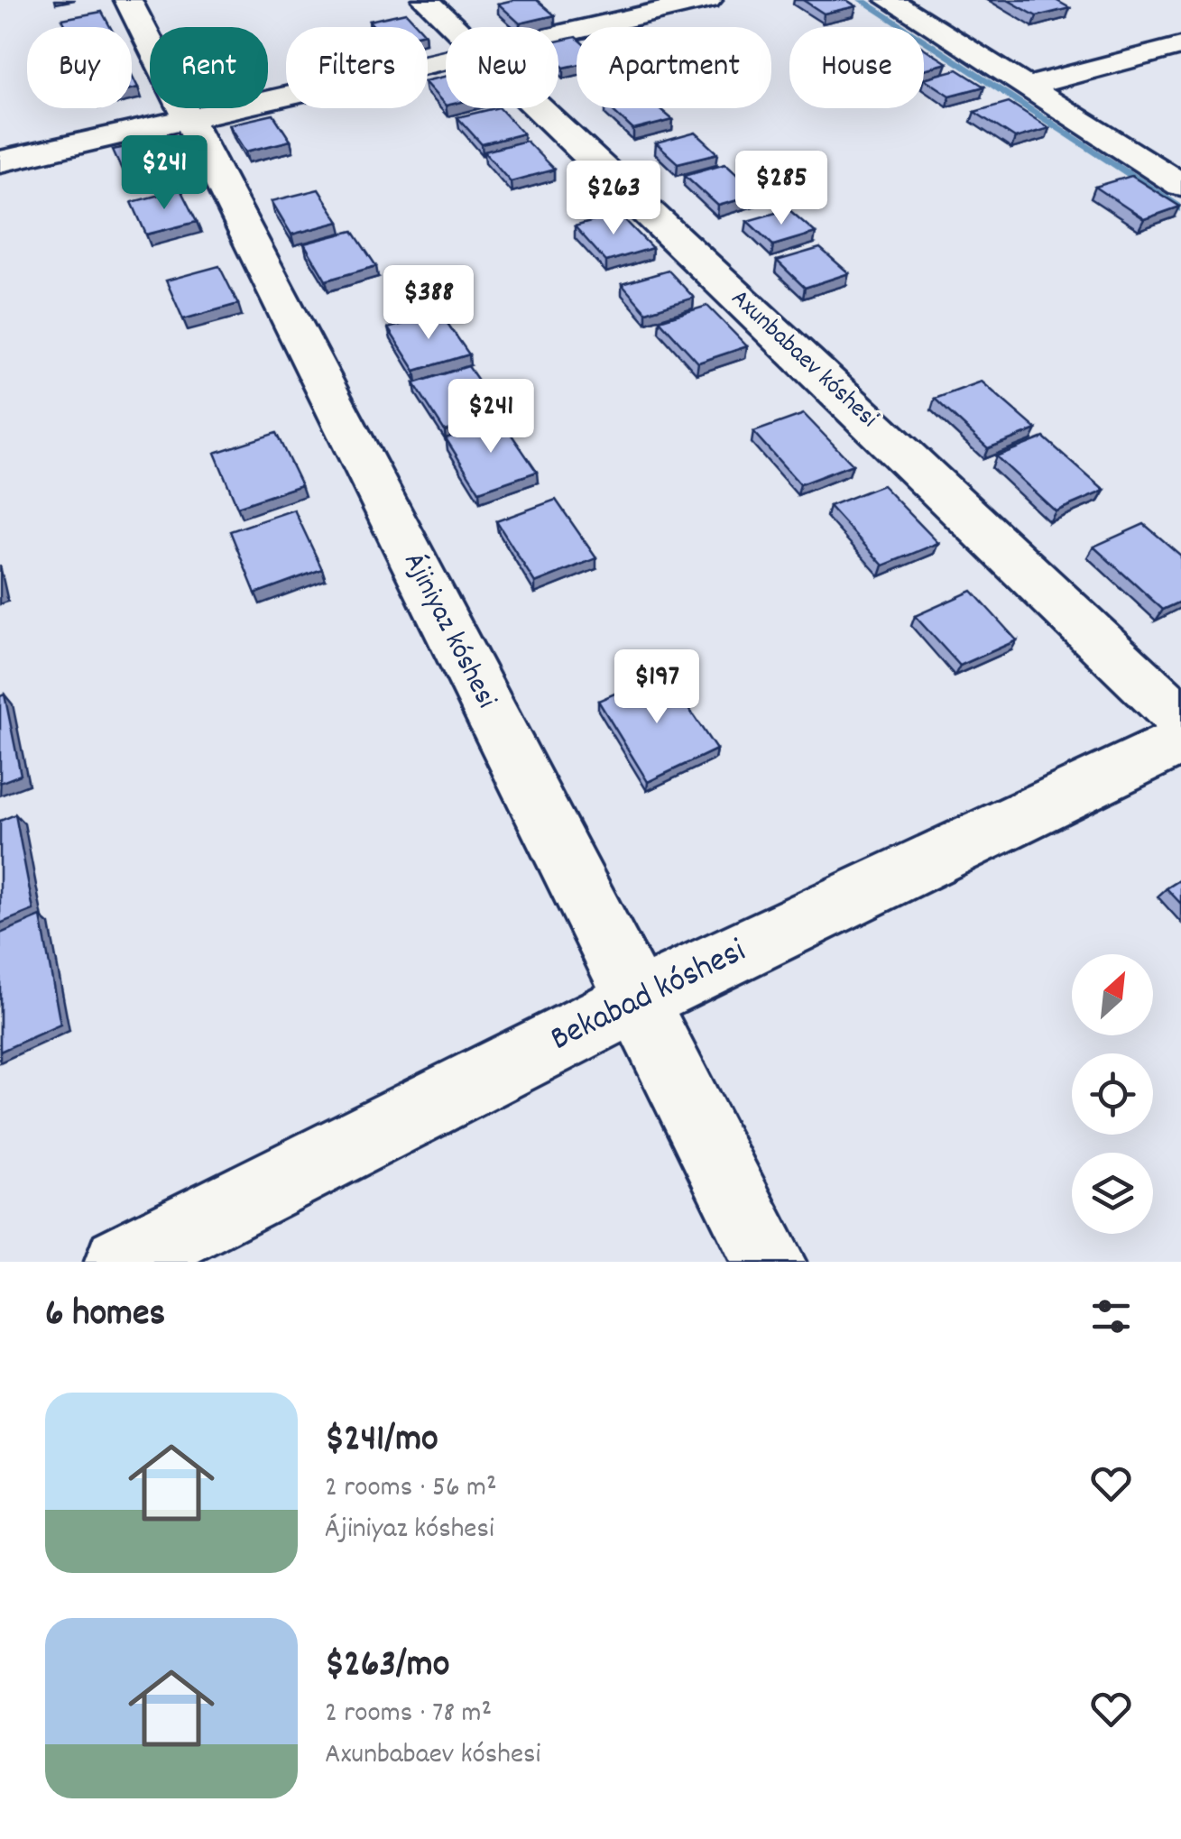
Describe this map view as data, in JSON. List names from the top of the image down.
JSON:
{
  "streets": {
    "street": ["Axunbabaev kóshesi", "Ájiniyaz kóshesi", "Bekabad kóshesi"]
  },
  "crossings": [
    ["Ájiniyaz kóshesi", "Bekabad kóshesi"]
  ],
  "north": "top right",
  "page": {
    "chip": [
      "Buy",
      "Rent",
      "Filters",
      "New",
      "Apartment",
      "House"
    ],
    "price": [
      "$241",
      "$285",
      "$263",
      "$388",
      "$241",
      "$197"
    ],
    "heading": "6 homes",
    "list": [
      {
        "name": "$241/mo",
        "note": "2 rooms · 56 m² · Ájiniyaz kóshesi"
      },
      {
        "name": "$263/mo",
        "note": "2 rooms · 78 m² · Axunbabaev kóshesi"
      }
    ]
  }
}
